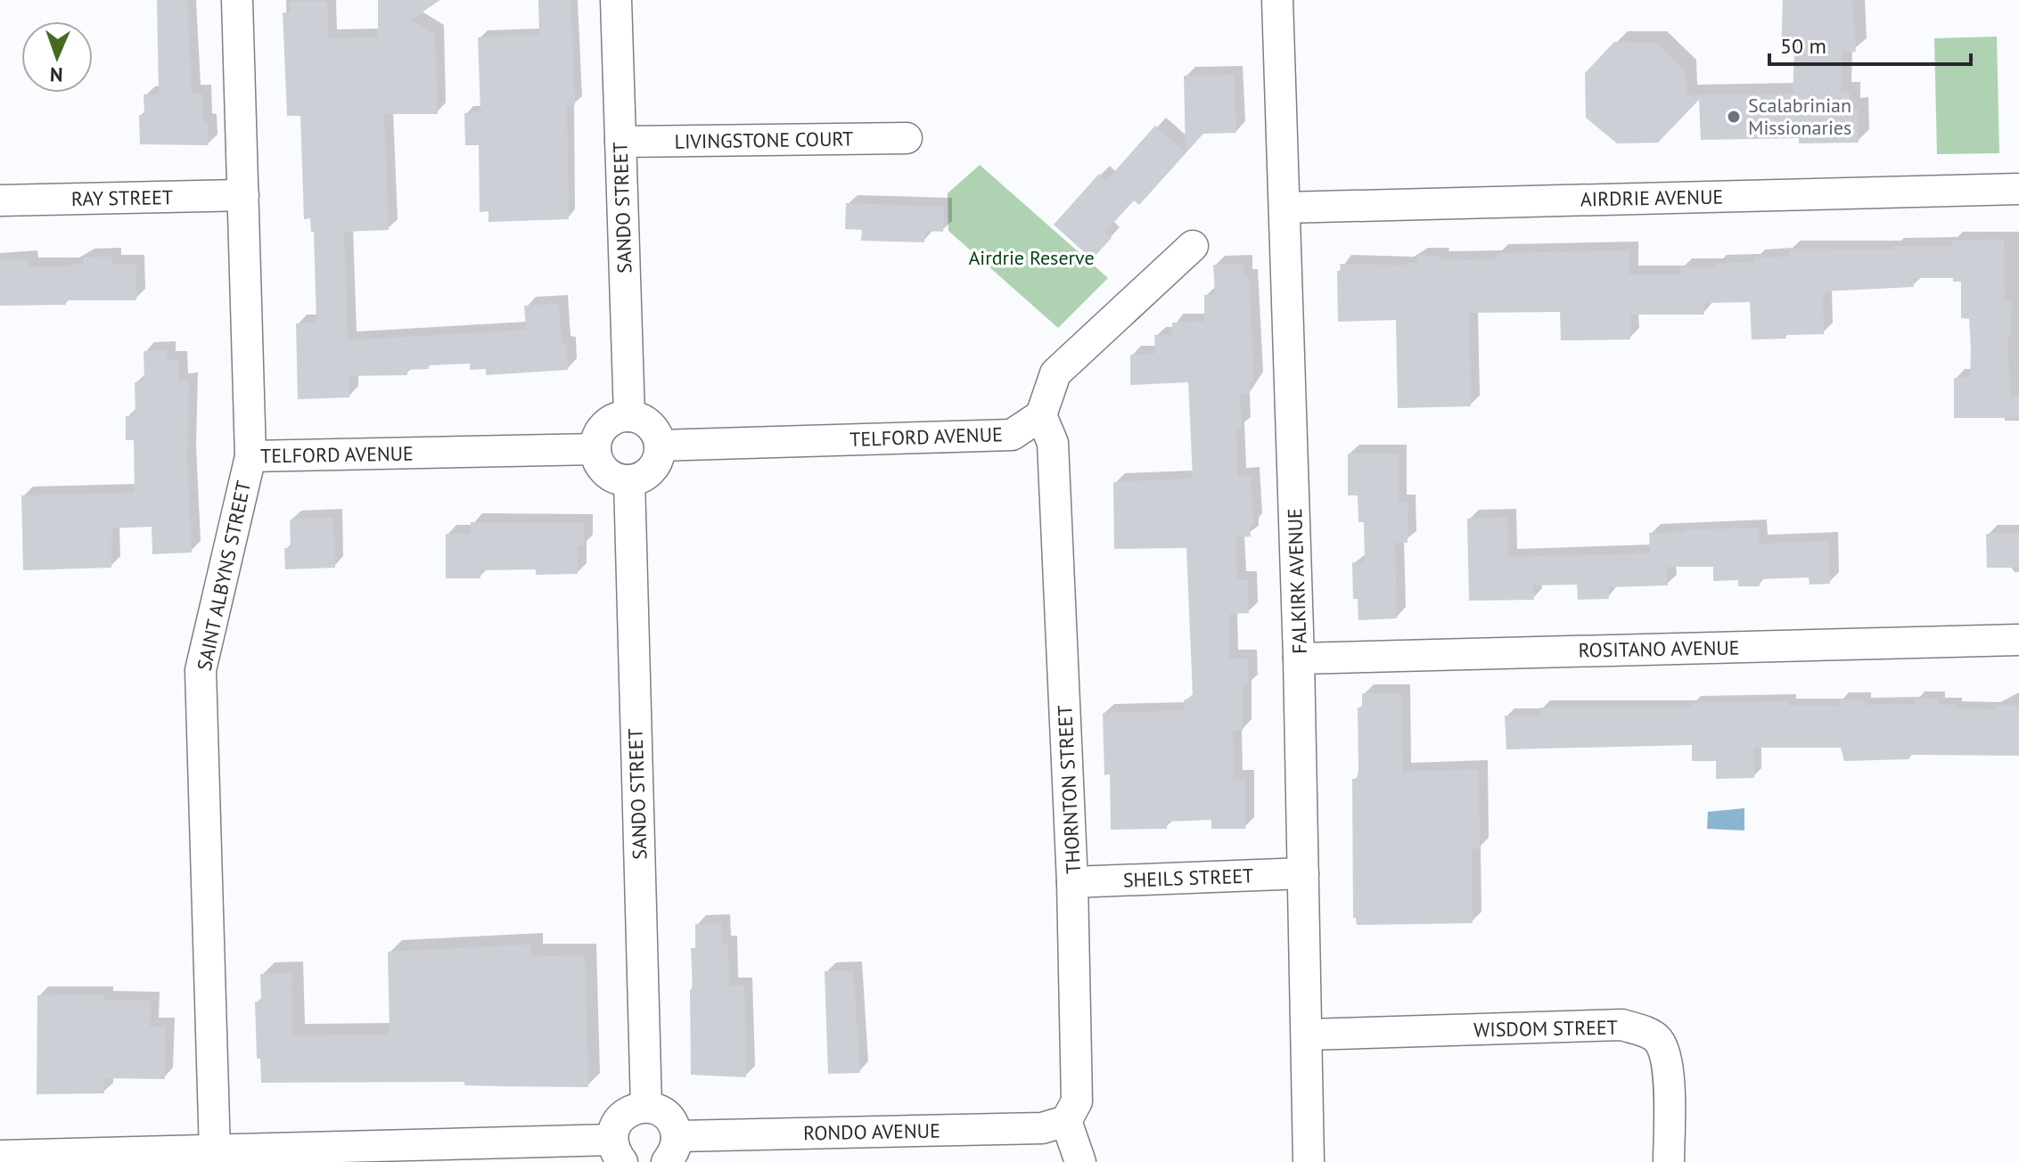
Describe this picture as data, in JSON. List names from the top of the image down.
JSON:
{
  "streets": {
    "street": [
      "LIVINGSTONE COURT",
      "RAY STREET",
      "AIRDRIE AVENUE",
      "SANDO STREET",
      "TELFORD AVENUE",
      "SAINT ALBYNS STREET",
      "FALKIRK AVENUE",
      "ROSITANO AVENUE",
      "THORNTON STREET",
      "SHEILS STREET",
      "WISDOM STREET",
      "RONDO AVENUE"
    ]
  },
  "crossings": [
    ["LIVINGSTONE COURT", "SANDO STREET"],
    ["RAY STREET", "SAINT ALBYNS STREET"],
    ["AIRDRIE AVENUE", "FALKIRK AVENUE"],
    ["SANDO STREET", "TELFORD AVENUE"],
    ["TELFORD AVENUE", "SAINT ALBYNS STREET"],
    ["TELFORD AVENUE", "THORNTON STREET"],
    ["FALKIRK AVENUE", "ROSITANO AVENUE"],
    ["FALKIRK AVENUE", "SHEILS STREET"],
    ["FALKIRK AVENUE", "WISDOM STREET"],
    ["THORNTON STREET", "SHEILS STREET"],
    ["THORNTON STREET", "RONDO AVENUE"]
  ],
  "parks": ["Airdrie Reserve"],
  "places": ["Scalabrinian Missionaries"],
  "scale_bar": "50 m",
  "north": "bottom"
}
